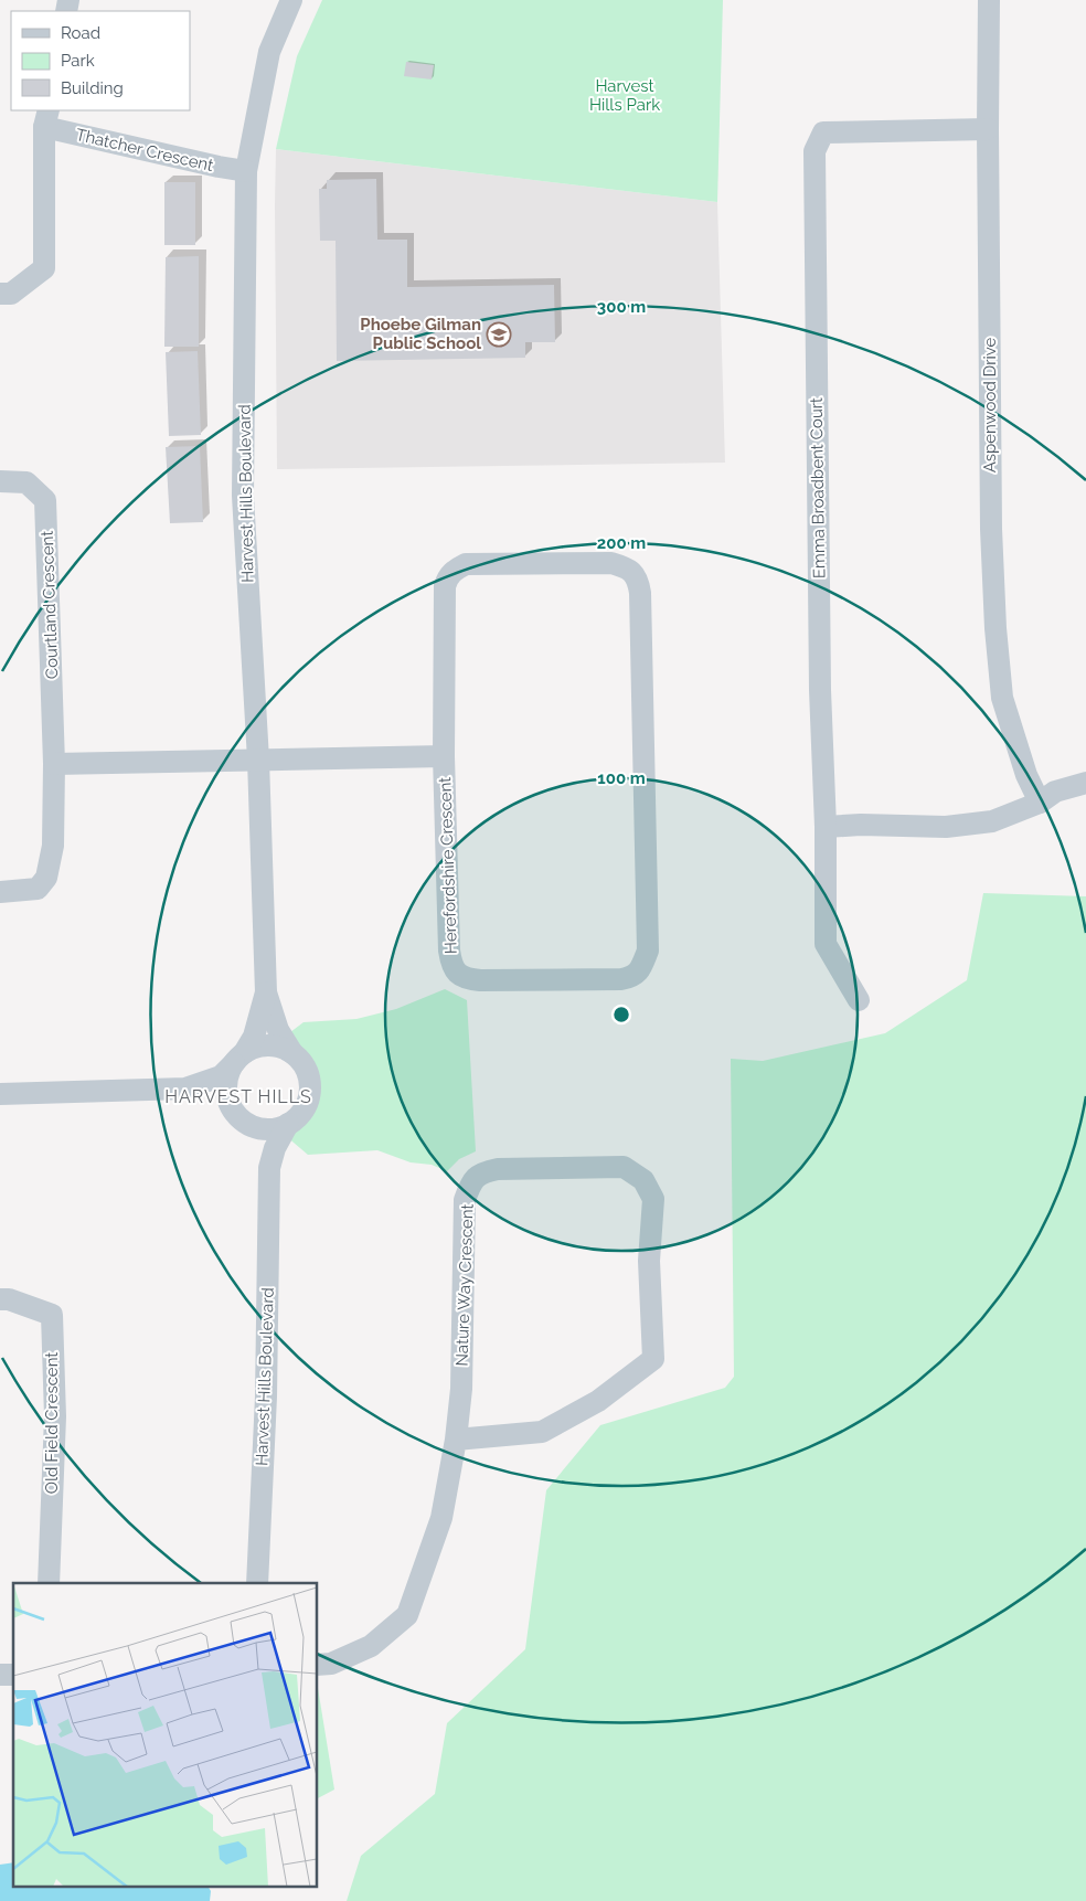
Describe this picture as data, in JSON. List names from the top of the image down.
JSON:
{
  "streets": {
    "street": [
      "Thatcher Crescent",
      "Aspenwood Drive",
      "Emma Broadbent Court",
      "Harvest Hills Boulevard",
      "Courtland Crescent",
      "Herefordshire Crescent",
      "Nature Way Crescent",
      "Old Field Crescent"
    ]
  },
  "crossings": [
    ["Thatcher Crescent", "Harvest Hills Boulevard"],
    ["Aspenwood Drive", "Emma Broadbent Court"],
    ["Harvest Hills Boulevard", "Herefordshire Crescent"]
  ],
  "districts": ["HARVEST HILLS"],
  "parks": ["Harvest Hills Park"],
  "places": {
    "school or university": ["Phoebe Gilman Public School"]
  },
  "legend": ["Road", "Park", "Building"],
  "rings": ["300 m", "200 m", "100 m"]
}
